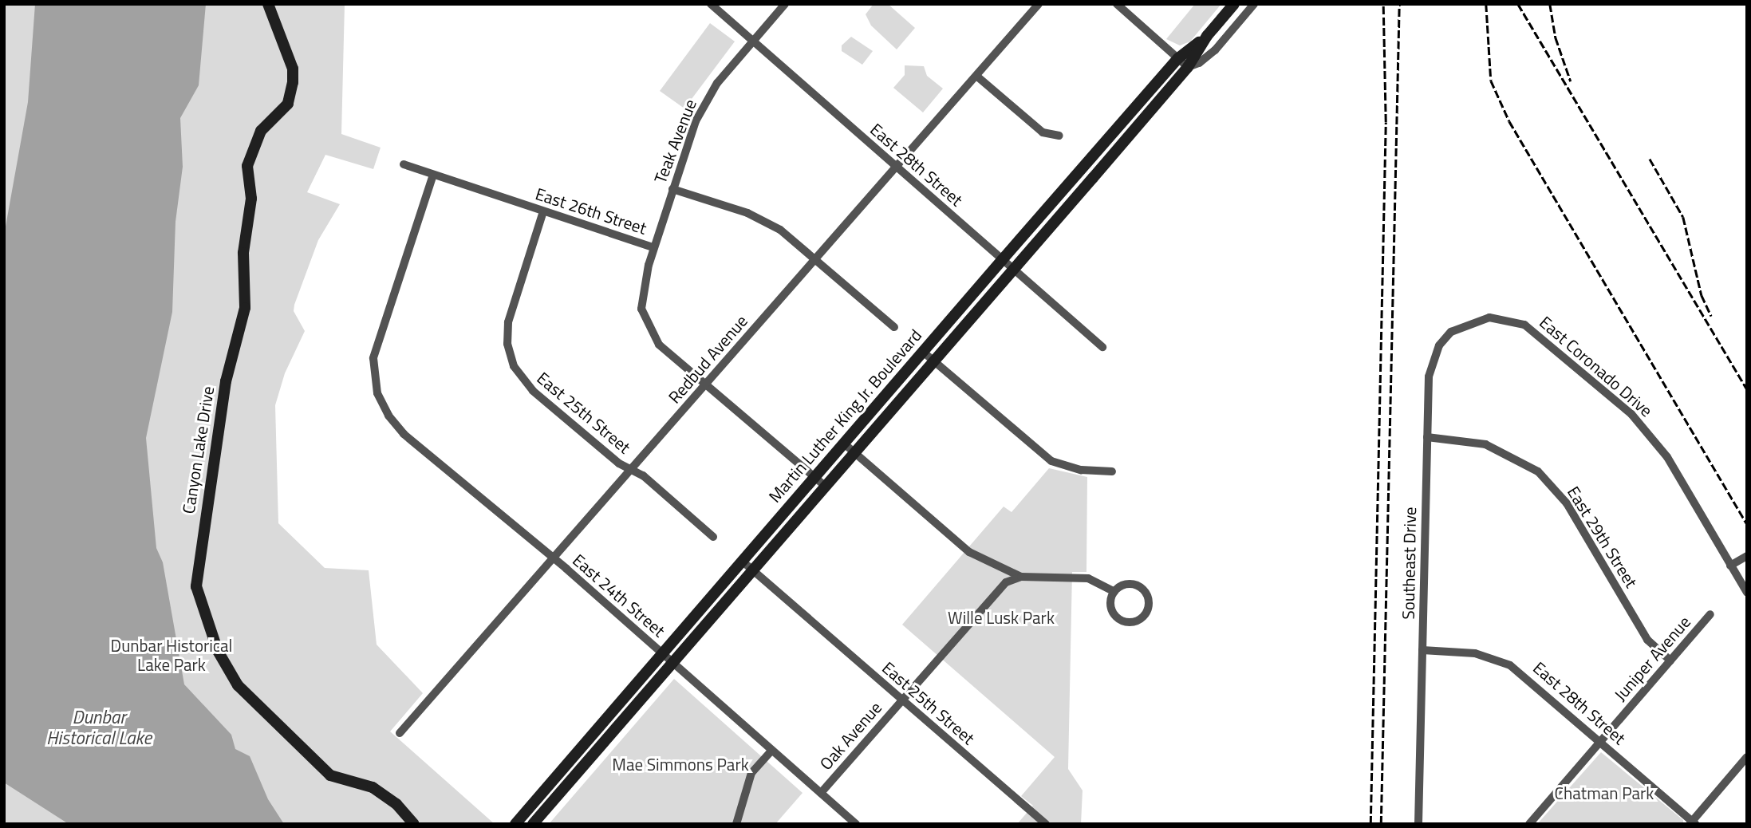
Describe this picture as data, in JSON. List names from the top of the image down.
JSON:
{
  "streets": {
    "main road": ["Martin Luther King Jr. Boulevard", "Canyon Lake Drive"],
    "street": [
      "Teak Avenue",
      "East 28th Street",
      "East 26th Street",
      "Redbud Avenue",
      "East Coronado Drive",
      "East 25th Street",
      "East 29th Street",
      "Southeast Drive",
      "East 24th Street",
      "Juniper Avenue",
      "Oak Avenue"
    ]
  },
  "crossings": [
    ["Teak Avenue", "East 28th Street"],
    ["Teak Avenue", "East 26th Street"],
    ["East 28th Street", "Redbud Avenue"],
    ["East 28th Street", "Martin Luther King Jr. Boulevard"],
    ["East 28th Street", "Southeast Drive"],
    ["East 28th Street", "Juniper Avenue"],
    ["East 26th Street", "Redbud Avenue"],
    ["East 26th Street", "East 25th Street"],
    ["East 26th Street", "Martin Luther King Jr. Boulevard"],
    ["East 26th Street", "East 24th Street"],
    ["Redbud Avenue", "East 25th Street"],
    ["Redbud Avenue", "East 24th Street"],
    ["East Coronado Drive", "Southeast Drive"],
    ["East 25th Street", "Martin Luther King Jr. Boulevard"],
    ["East 25th Street", "Oak Avenue"],
    ["Martin Luther King Jr. Boulevard", "East 24th Street"],
    ["East 29th Street", "Southeast Drive"],
    ["East 29th Street", "Juniper Avenue"],
    ["East 24th Street", "Oak Avenue"]
  ],
  "water": ["Dunbar Historical Lake"],
  "parks": [
    "Wille Lusk Park",
    "Dunbar Historical Lake Park",
    "Mae Simmons Park",
    "Chatman Park"
  ]
}
